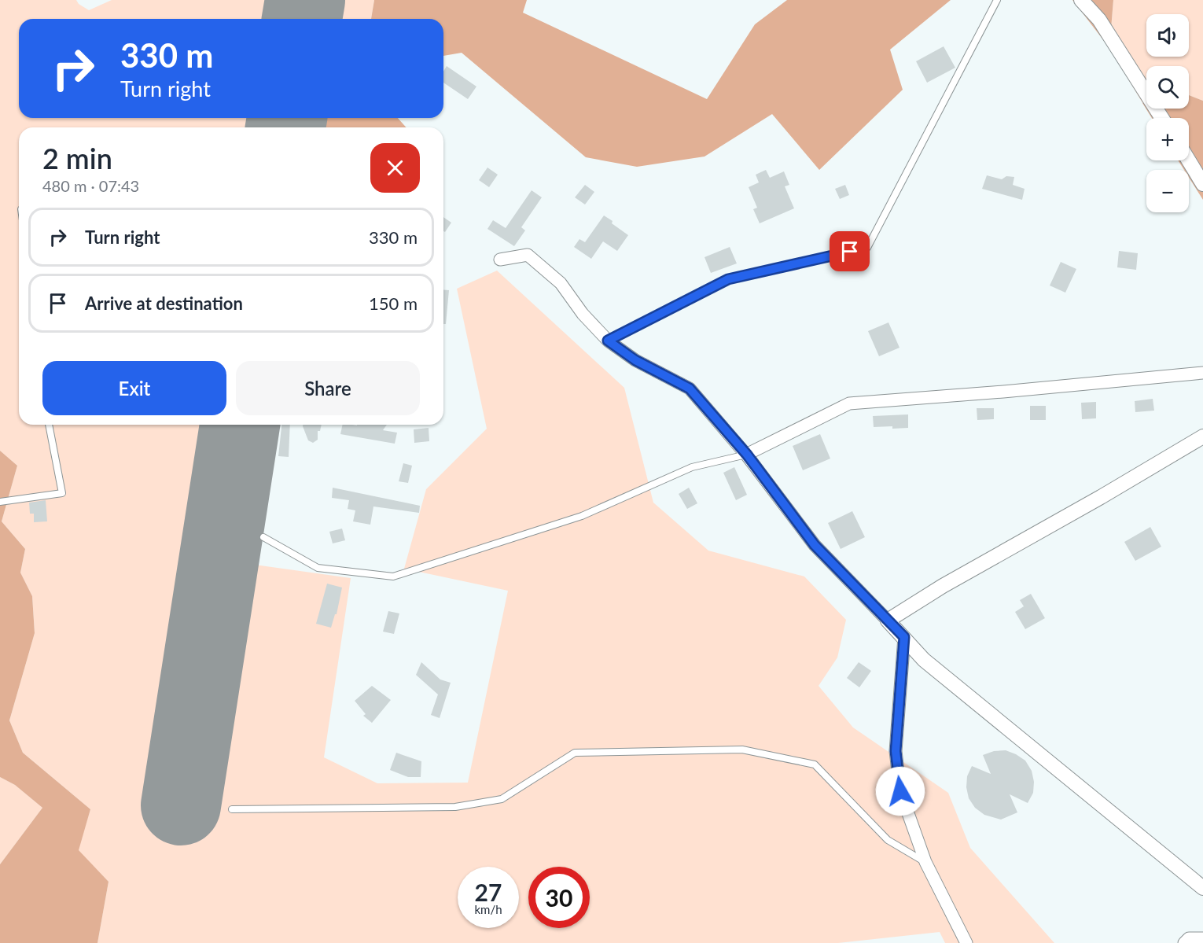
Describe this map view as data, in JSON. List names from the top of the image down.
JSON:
{
  "page": {
    "map_buttons": ["+", "−"],
    "turn": ["330 m", "Turn right"],
    "heading": ["2 min", "480 m · 07:43"],
    "list": [
      {
        "name": "Turn right",
        "value": "330 m"
      },
      {
        "name": "Arrive at destination",
        "value": "150 m"
      }
    ],
    "buttons": ["Exit", "Share"],
    "speed": "27 km/h",
    "limit": "30"
  }
}
